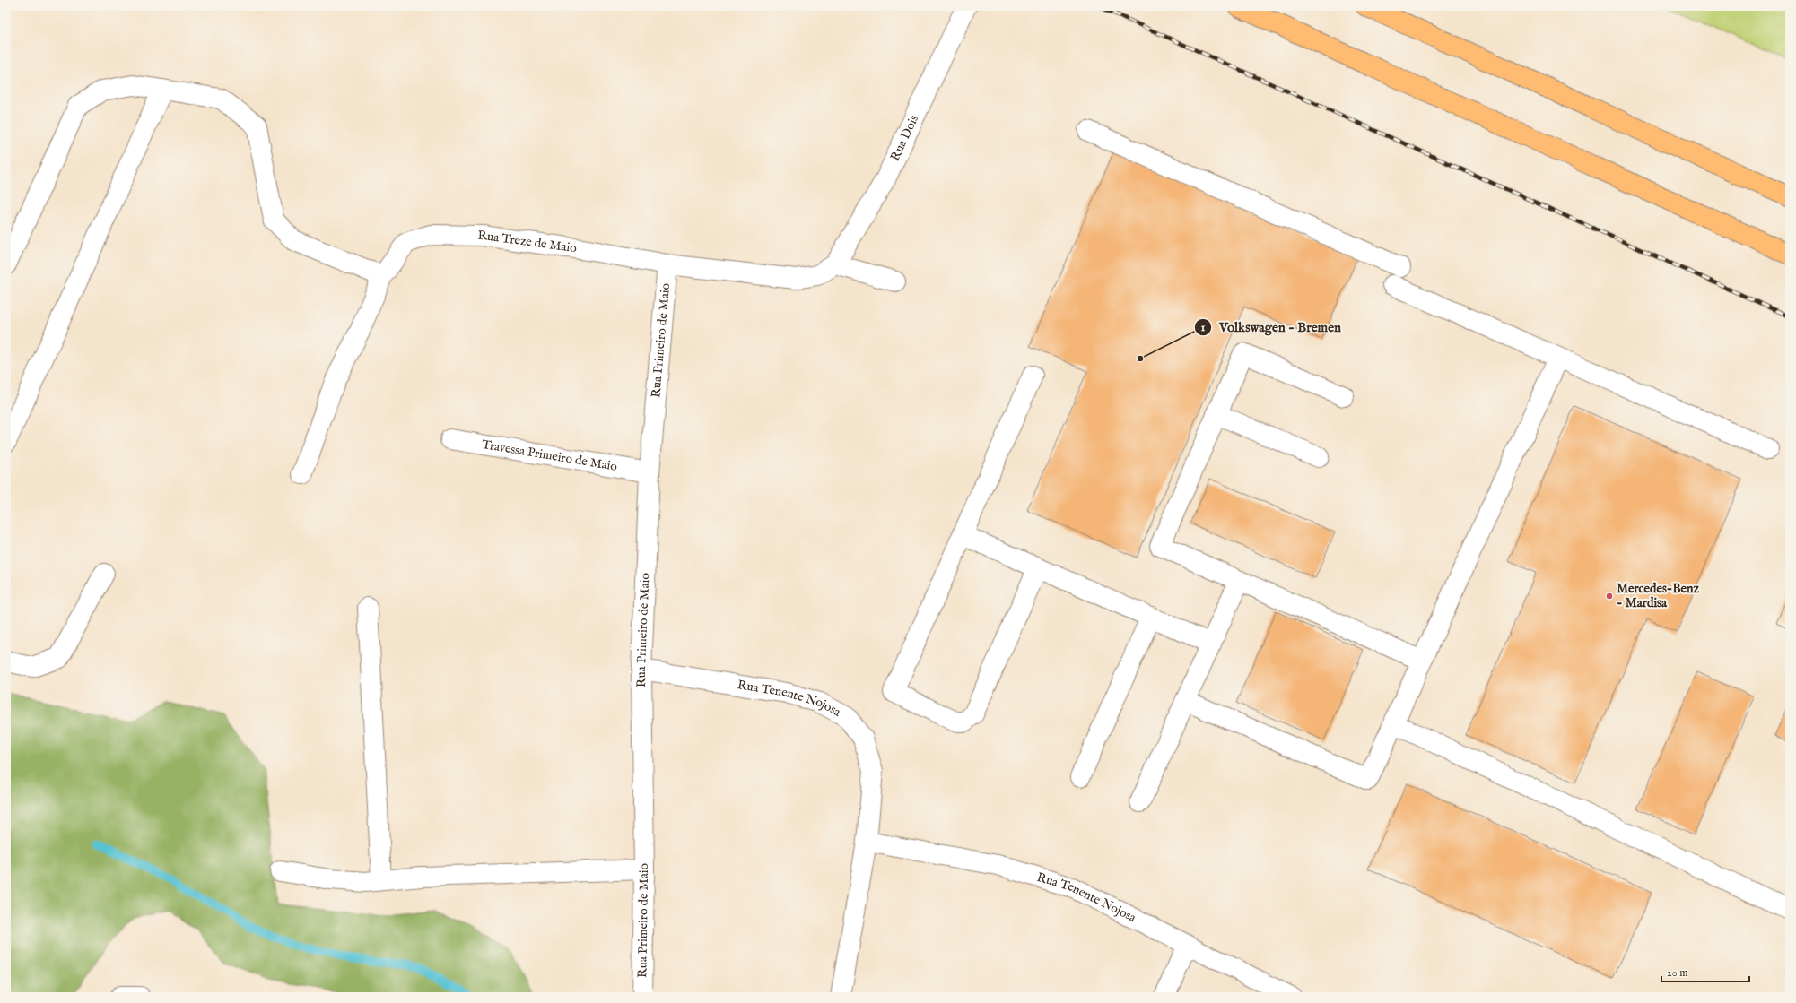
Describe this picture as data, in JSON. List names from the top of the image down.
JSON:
{
  "streets": {
    "street": [
      "Rua Dois",
      "Rua Treze de Maio",
      "Rua Primeiro de Maio",
      "Travessa Primeiro de Maio",
      "Rua Tenente Nojosa"
    ]
  },
  "crossings": [
    ["Rua Dois", "Rua Treze de Maio"],
    ["Rua Treze de Maio", "Rua Primeiro de Maio"],
    ["Rua Primeiro de Maio", "Travessa Primeiro de Maio"],
    ["Rua Primeiro de Maio", "Rua Tenente Nojosa"]
  ],
  "places": ["Volkswagen - Bremen", "Mercedes-Benz - Mardisa"],
  "scale_bar": "20 m"
}
